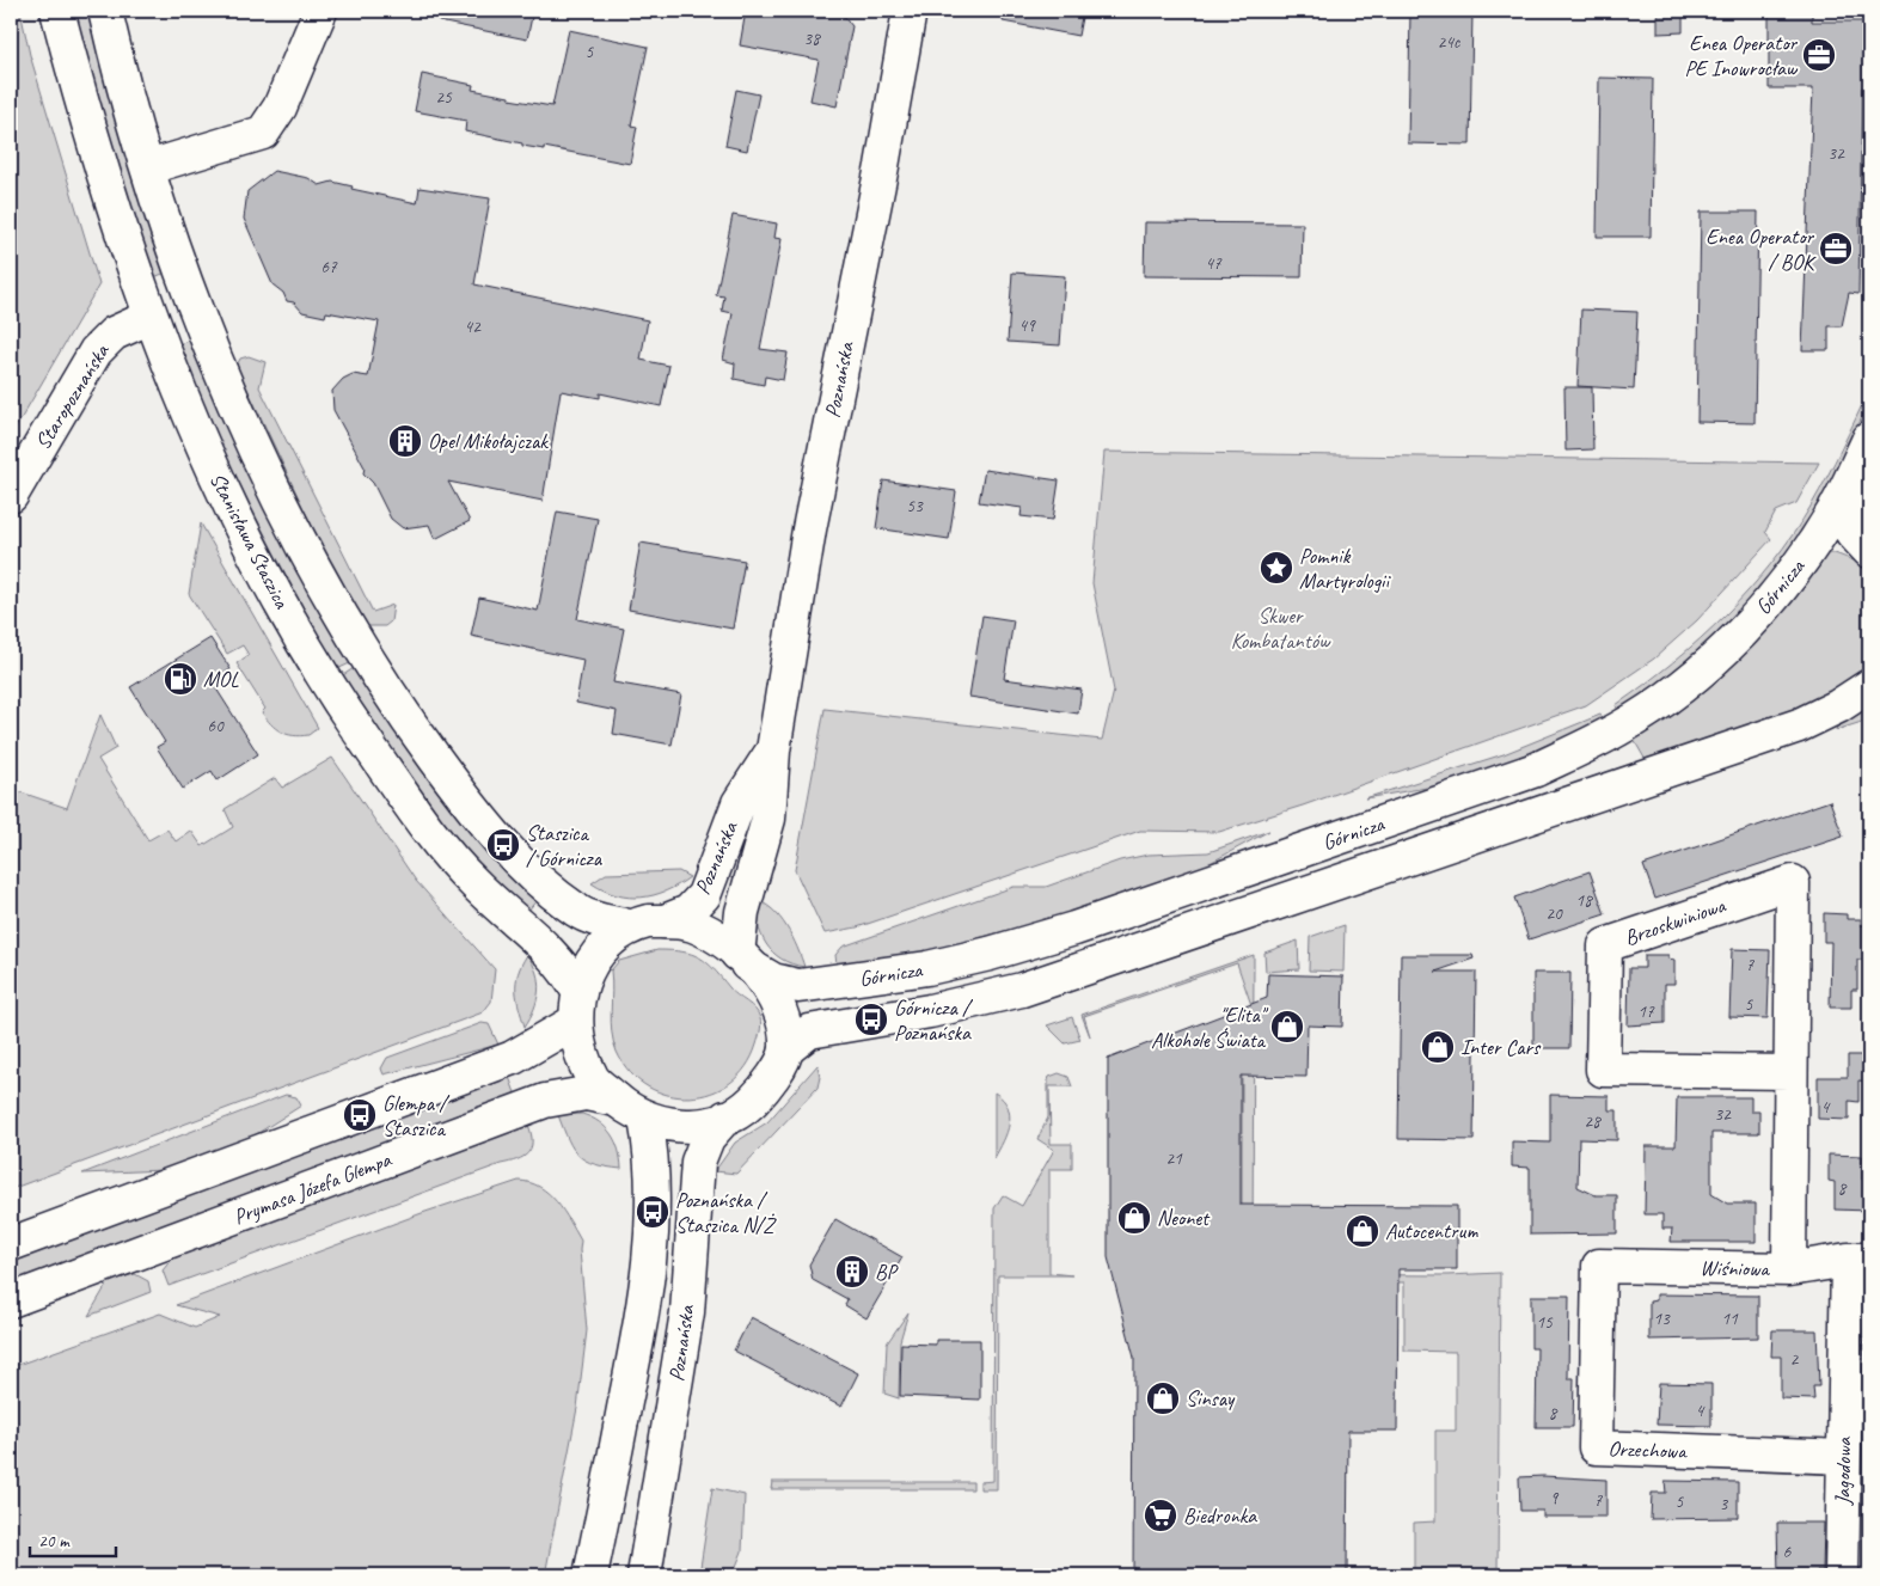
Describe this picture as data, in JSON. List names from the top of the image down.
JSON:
{
  "streets": {
    "street": [
      "Poznańska",
      "Staropoznańska",
      "Stanisława Staszica",
      "Górnicza",
      "Brzoskwiniowa",
      "Prymasa Józefa Glempa",
      "Wiśniowa",
      "Orzechowa",
      "Jagodowa"
    ]
  },
  "crossings": [
    ["Poznańska", "Stanisława Staszica"],
    ["Poznańska", "Górnicza"],
    ["Poznańska", "Prymasa Józefa Glempa"],
    ["Staropoznańska", "Stanisława Staszica"],
    ["Stanisława Staszica", "Górnicza"],
    ["Stanisława Staszica", "Prymasa Józefa Glempa"],
    ["Górnicza", "Prymasa Józefa Glempa"],
    ["Brzoskwiniowa", "Wiśniowa"],
    ["Wiśniowa", "Orzechowa"],
    ["Wiśniowa", "Jagodowa"],
    ["Orzechowa", "Jagodowa"]
  ],
  "parks": ["Skwer Kombatantów"],
  "places": {
    "office": ["Enea Operator PE Inowrocław", "Enea Operator / BOK"],
    "building": ["Opel Mikołajczak", "BP"],
    "place": ["Pomnik Martyrologii"],
    "fuel station": ["MOL"],
    "bus stop": [
      "Staszica / Górnicza",
      "Górnicza / Poznańska",
      "Glempa / Staszica",
      "Poznańska / Staszica N/Ż"
    ],
    "shop": [
      "\"Elita\" Alkohole Świata",
      "Inter Cars",
      "Neonet",
      "Autocentrum",
      "Sinsay"
    ],
    "supermarket": ["Biedronka"]
  },
  "house_numbers": [
    "38",
    "24c",
    "5",
    "25",
    "32",
    "47",
    "67",
    "49",
    "42",
    "53",
    "60",
    "18",
    "20",
    "7",
    "5",
    "17",
    "4",
    "32",
    "28",
    "21",
    "8",
    "13",
    "11",
    "15",
    "2",
    "4",
    "8",
    "9",
    "7",
    "5",
    "3",
    "6"
  ],
  "scale_bar": "20 m"
}
